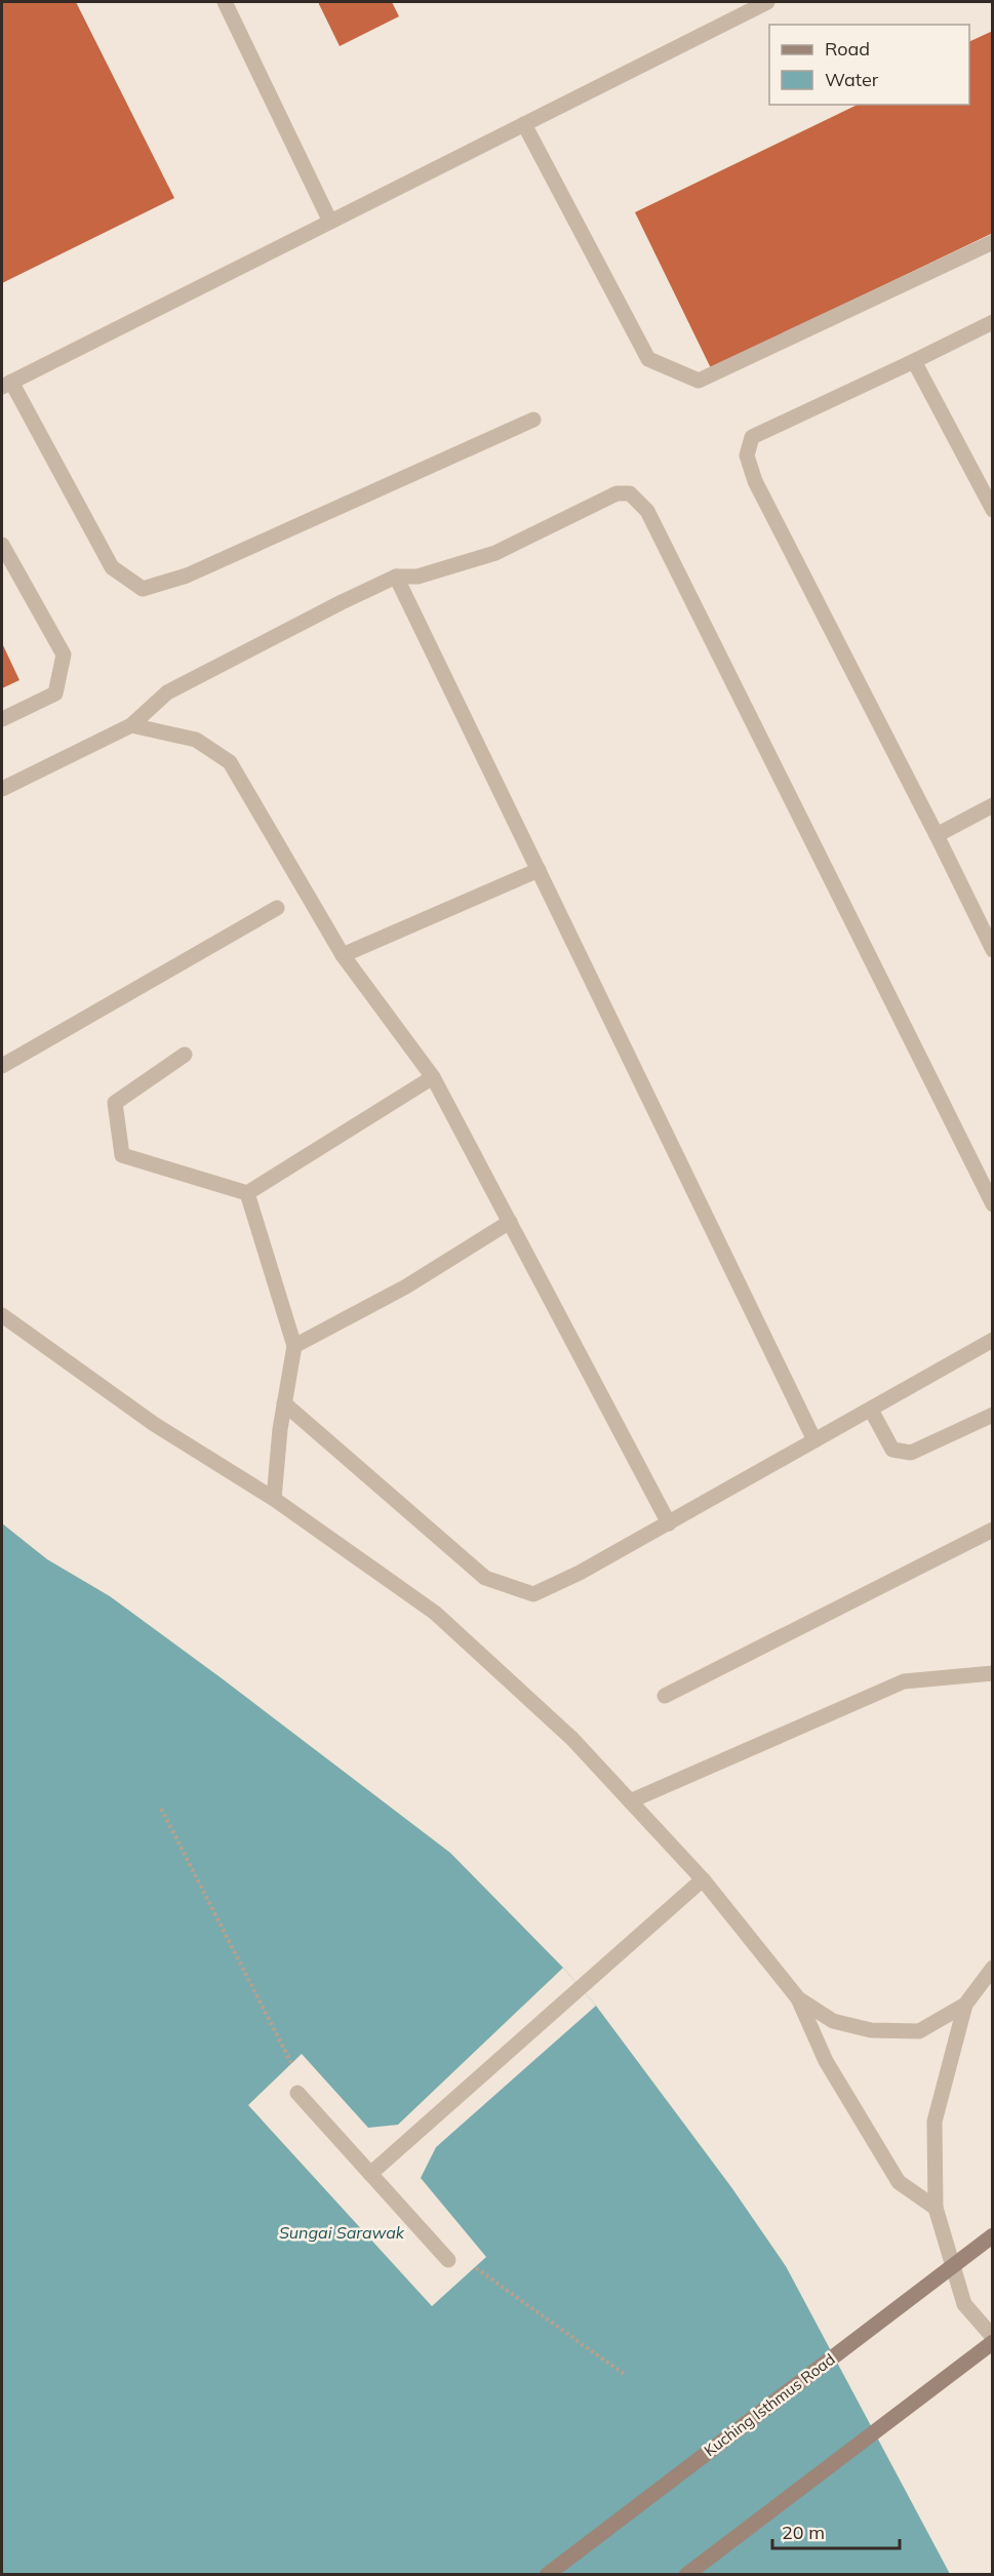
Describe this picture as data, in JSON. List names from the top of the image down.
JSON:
{
  "streets": {
    "main road": ["Kuching Isthmus Road"]
  },
  "water": ["Sungai Sarawak"],
  "legend": ["Road", "Water"],
  "scale_bar": "20 m"
}
